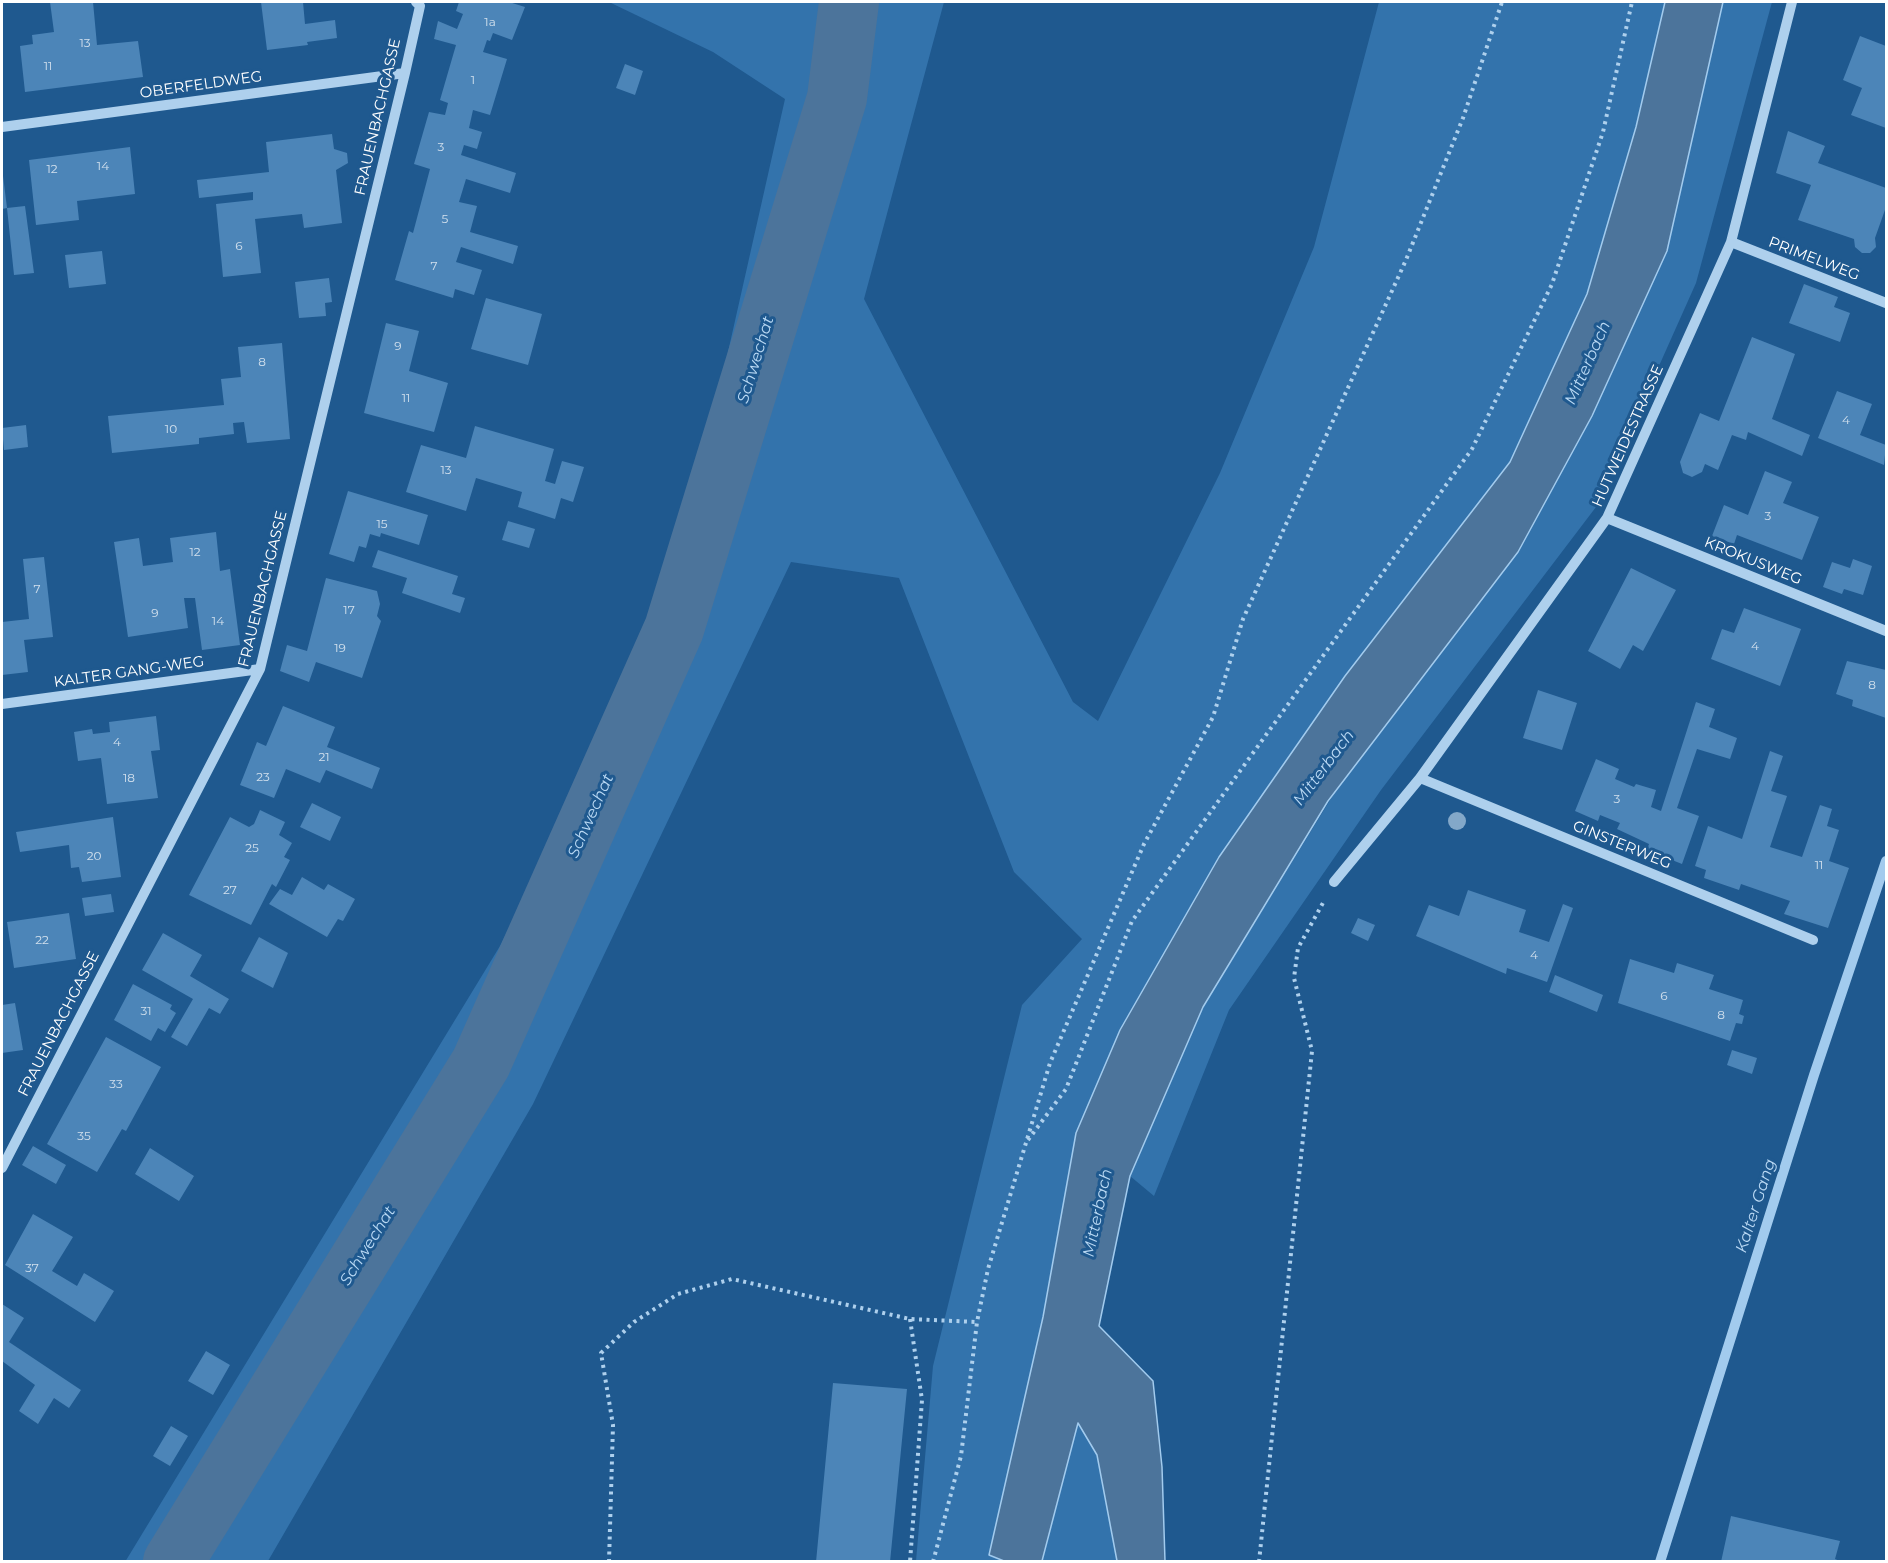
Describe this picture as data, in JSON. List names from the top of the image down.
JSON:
{
  "streets": {
    "street": [
      "OBERFELDWEG",
      "FRAUENBACHGASSE",
      "PRIMELWEG",
      "HUTWEIDESTRASSE",
      "KROKUSWEG",
      "KALTER GANG-WEG",
      "GINSTERWEG"
    ]
  },
  "crossings": [
    ["OBERFELDWEG", "FRAUENBACHGASSE"],
    ["FRAUENBACHGASSE", "KALTER GANG-WEG"],
    ["PRIMELWEG", "HUTWEIDESTRASSE"],
    ["HUTWEIDESTRASSE", "KROKUSWEG"],
    ["HUTWEIDESTRASSE", "GINSTERWEG"]
  ],
  "water": ["Schwechat", "Mitterbach", "Kalter Gang"],
  "house_numbers": [
    "1a",
    "13",
    "11",
    "1",
    "3",
    "14",
    "12",
    "5",
    "6",
    "7",
    "9",
    "8",
    "11",
    "4",
    "10",
    "13",
    "3",
    "15",
    "12",
    "7",
    "17",
    "9",
    "14",
    "4",
    "19",
    "8",
    "4",
    "21",
    "23",
    "18",
    "3",
    "25",
    "20",
    "11",
    "27",
    "22",
    "4",
    "6",
    "31",
    "8",
    "33",
    "35",
    "37"
  ]
}
